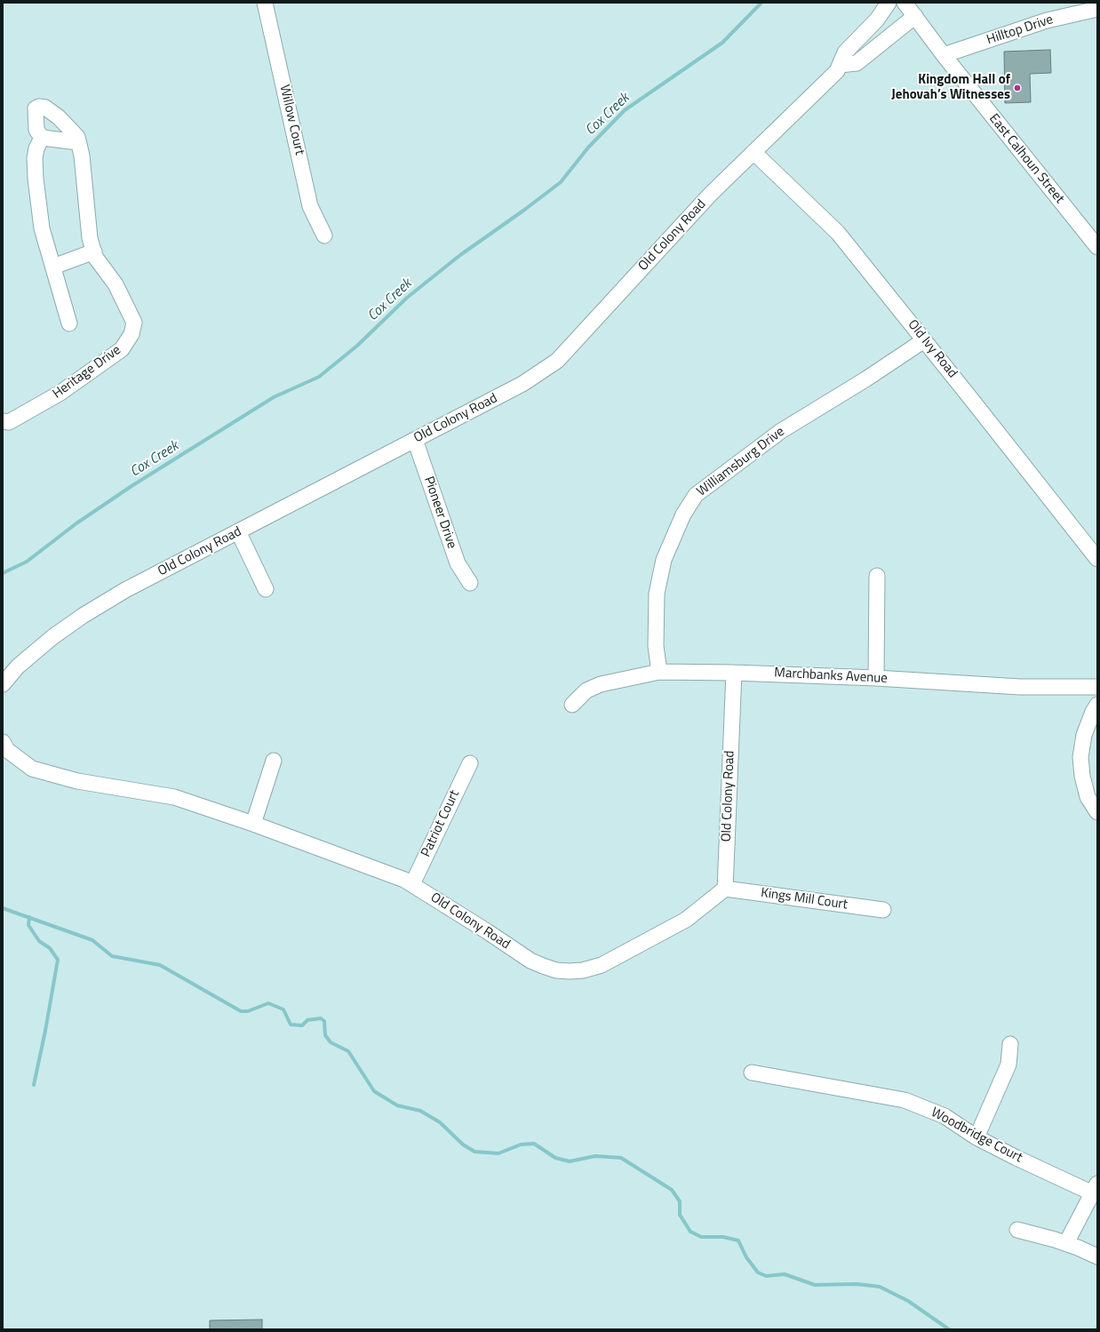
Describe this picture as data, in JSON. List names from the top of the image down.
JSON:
{
  "streets": {
    "street": [
      "Hilltop Drive",
      "Willow Court",
      "East Calhoun Street",
      "Old Colony Road",
      "Old Ivy Road",
      "Heritage Drive",
      "Williamsburg Drive",
      "Pioneer Drive",
      "Marchbanks Avenue",
      "Patriot Court",
      "Kings Mill Court",
      "Woodbridge Court"
    ]
  },
  "crossings": [
    ["Hilltop Drive", "East Calhoun Street"],
    ["Old Colony Road", "Old Ivy Road"],
    ["Old Colony Road", "Pioneer Drive"],
    ["Old Colony Road", "Marchbanks Avenue"],
    ["Old Colony Road", "Patriot Court"],
    ["Old Colony Road", "Kings Mill Court"],
    ["Old Ivy Road", "Williamsburg Drive"],
    ["Williamsburg Drive", "Marchbanks Avenue"]
  ],
  "water": ["Cox Creek"],
  "places": ["Kingdom Hall of Jehovah’s Witnesses"]
}
